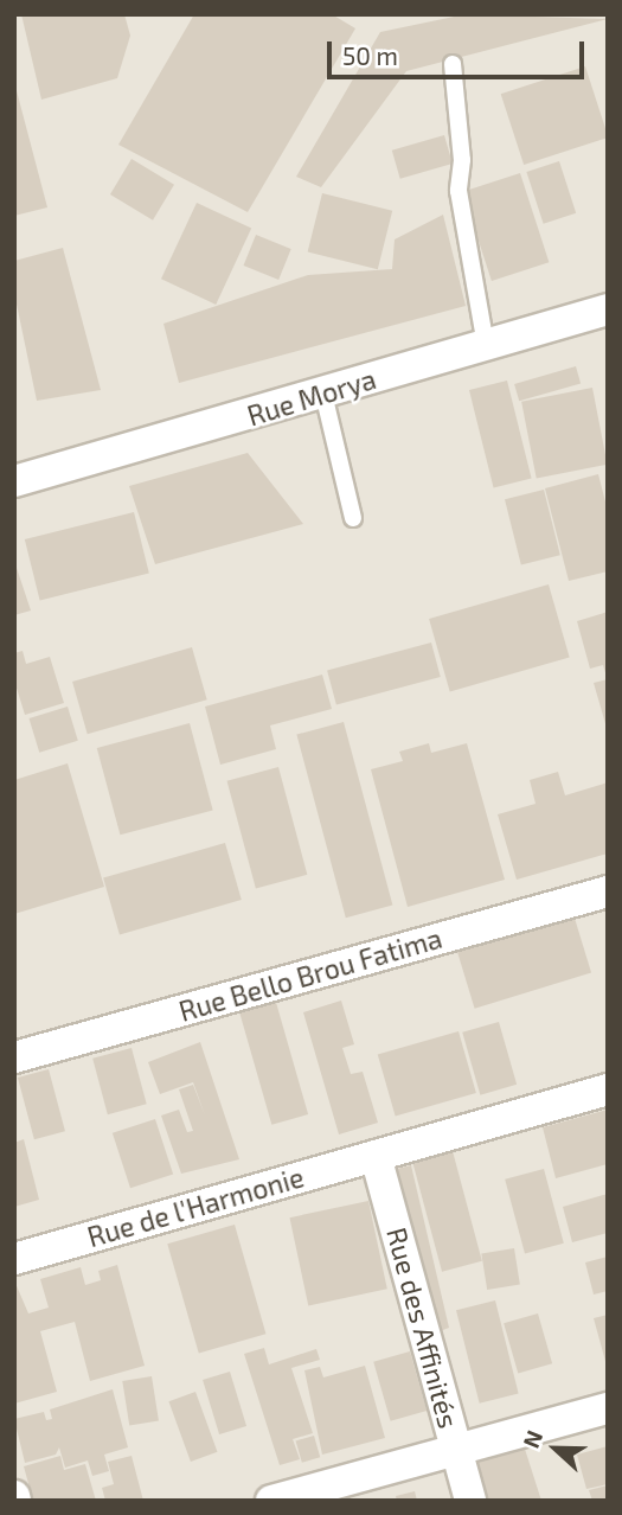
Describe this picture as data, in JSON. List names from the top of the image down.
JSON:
{
  "streets": {
    "street": [
      "Rue Morya",
      "Rue Bello Brou Fatima",
      "Rue de l'Harmonie",
      "Rue des Affinités"
    ]
  },
  "crossings": [
    ["Rue de l'Harmonie", "Rue des Affinités"]
  ],
  "scale_bar": "50 m",
  "north": "left"
}
